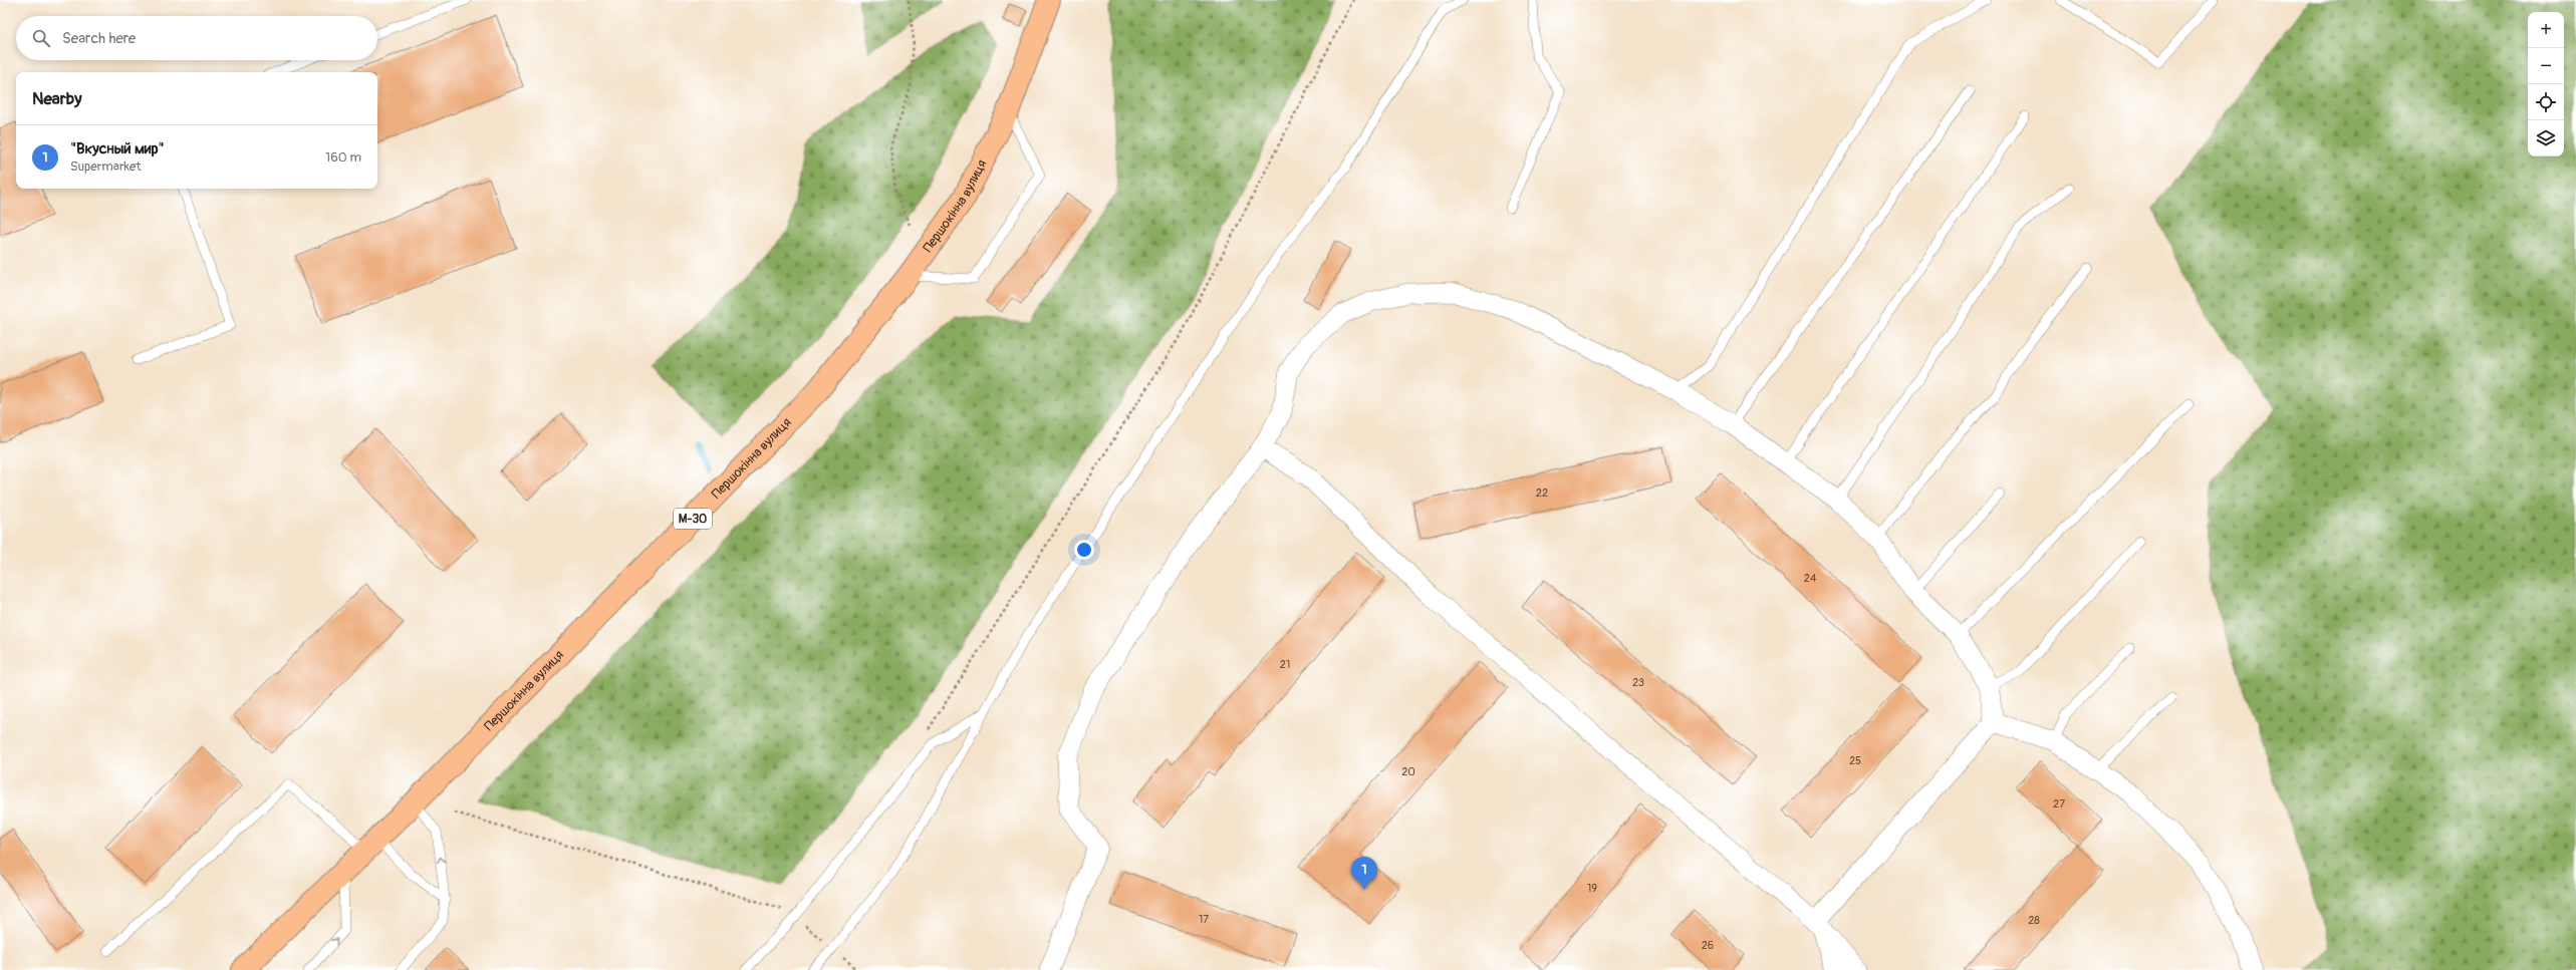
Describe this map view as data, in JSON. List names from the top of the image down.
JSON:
{
  "streets": {
    "highway": ["Першокінна вулиця", "М-30"]
  },
  "house_numbers": [
    "22",
    "24",
    "21",
    "23",
    "25",
    "20",
    "27",
    "19",
    "17",
    "28",
    "26"
  ],
  "page": {
    "map_buttons": ["+", "−"],
    "search": "Search here",
    "heading": "Nearby",
    "list": [
      {
        "mark": "1",
        "name": "\"Вкусный мир\"",
        "note": "Supermarket",
        "value": "160 m"
      }
    ],
    "pins": "1"
  }
}
